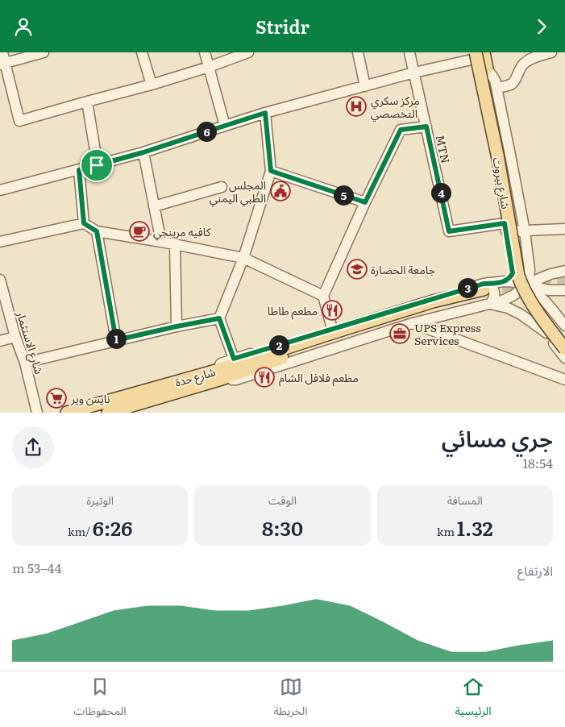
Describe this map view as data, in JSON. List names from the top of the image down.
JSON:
{
  "streets": {
    "main road": ["شارع بيروت", "شارع حدة"],
    "street": ["MTN", "شارع الاستثمار"]
  },
  "places": {
    "hospital": ["مركز سكري التخصصي"],
    "public building": ["المجلس الطبي اليمني"],
    "cafe": ["كافيه مرينجي"],
    "school or university": ["جامعة الحضارة"],
    "restaurant": ["مطعم طاطا", "مطعم فلافل الشام"],
    "office": ["UPS Express Services"],
    "supermarket": ["نايس وير"]
  },
  "page": {
    "header": "Stridr",
    "pins": [
      "6",
      "4",
      "5",
      "3",
      "1",
      "2"
    ],
    "heading": ["جري مسائي", "18:54"],
    "stats": [
      ["المسافة", "1.32 km"],
      ["الوقت", "8:30"],
      ["الوتيرة", "6:26 /km"]
    ],
    "chart": ["الارتفاع", "44–53 m"],
    "tabs": ["الرئيسية", "الخريطة", "المحفوظات"]
  }
}
